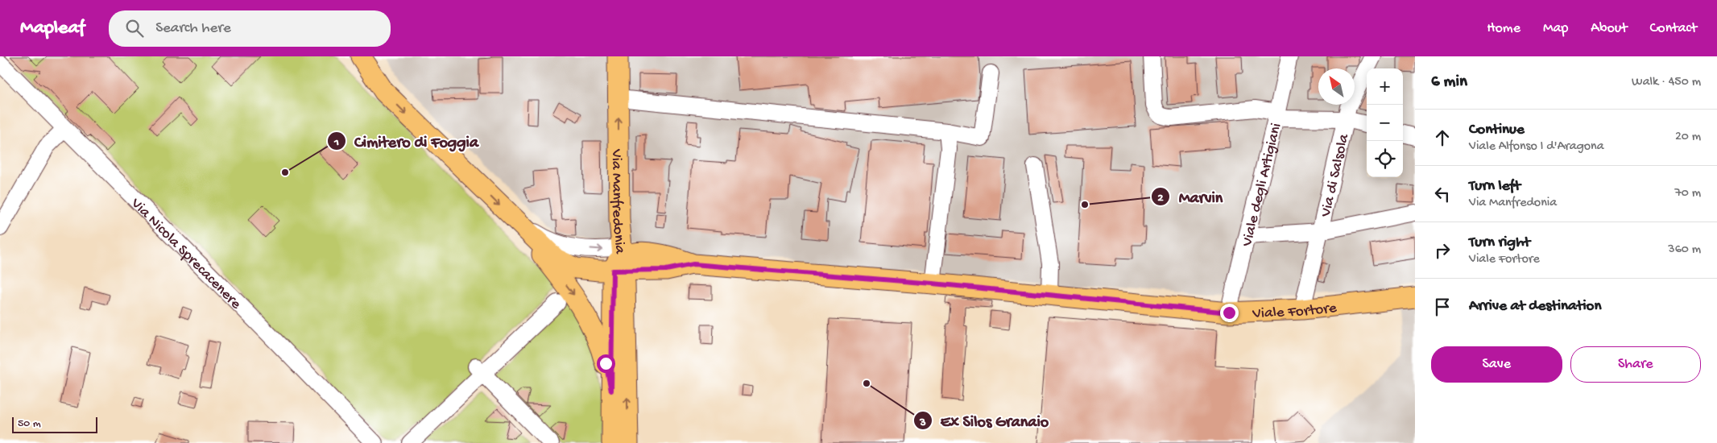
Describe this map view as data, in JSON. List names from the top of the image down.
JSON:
{
  "streets": {
    "main road": ["Via Manfredonia", "Viale Fortore"],
    "street": ["Via di Salsola", "Viale degli Artigiani", "Via Nicola Sprecacenere"]
  },
  "crossings": [
    ["Via di Salsola", "Viale Fortore"],
    ["Viale degli Artigiani", "Viale Fortore"],
    ["Via Manfredonia", "Viale Fortore"]
  ],
  "places": ["Cimitero di Foggia", "Marvin", "Ex Silos Granaio"],
  "scale_bar": "50 m",
  "north": "top left",
  "page": {
    "header": "Mapleaf",
    "search": "Search here",
    "nav": [
      "Home",
      "Map",
      "About",
      "Contact"
    ],
    "heading": ["6 min", "Walk · 450 m"],
    "map_buttons": ["+", "−"],
    "list": [
      ["Continue", "Viale Alfonso I d'Aragona", "20 m"],
      ["Turn left", "Via Manfredonia", "70 m"],
      ["Turn right", "Viale Fortore", "360 m"],
      "Arrive at destination"
    ],
    "buttons": ["Save", "Share"],
    "scale": "50 m"
  }
}
